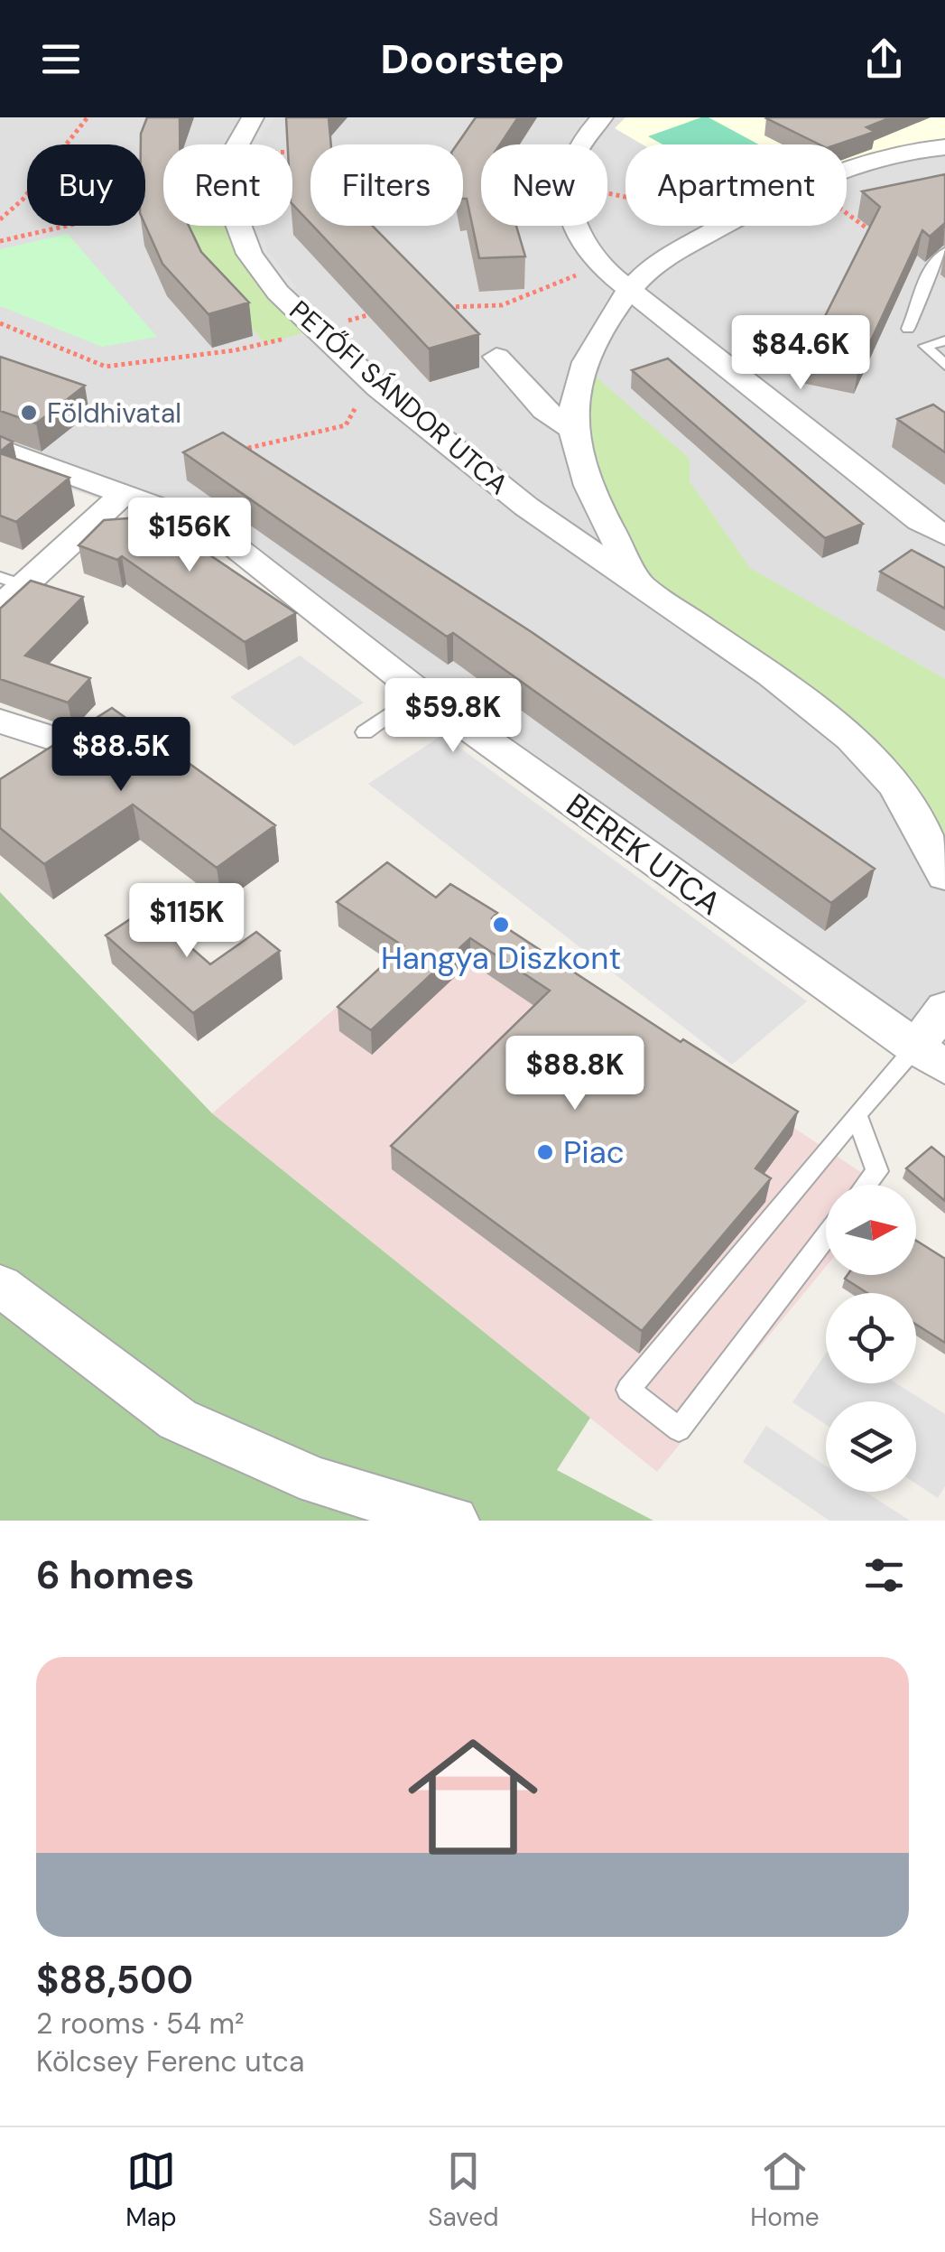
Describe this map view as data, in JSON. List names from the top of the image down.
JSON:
{
  "streets": {
    "street": ["PETŐFI SÁNDOR UTCA", "BEREK UTCA"]
  },
  "places": ["Földhivatal", "Hangya Diszkont", "Piac"],
  "north": "right",
  "page": {
    "header": "Doorstep",
    "chip": [
      "Buy",
      "Rent",
      "Filters",
      "New",
      "Apartment"
    ],
    "price": [
      "$84.6K",
      "$156K",
      "$59.8K",
      "$88.5K",
      "$115K",
      "$88.8K"
    ],
    "heading": "6 homes",
    "list": [
      {
        "name": "$88,500",
        "note": "2 rooms · 54 m² · Kölcsey Ferenc utca"
      }
    ],
    "tabs": ["Map", "Saved", "Home"]
  }
}
